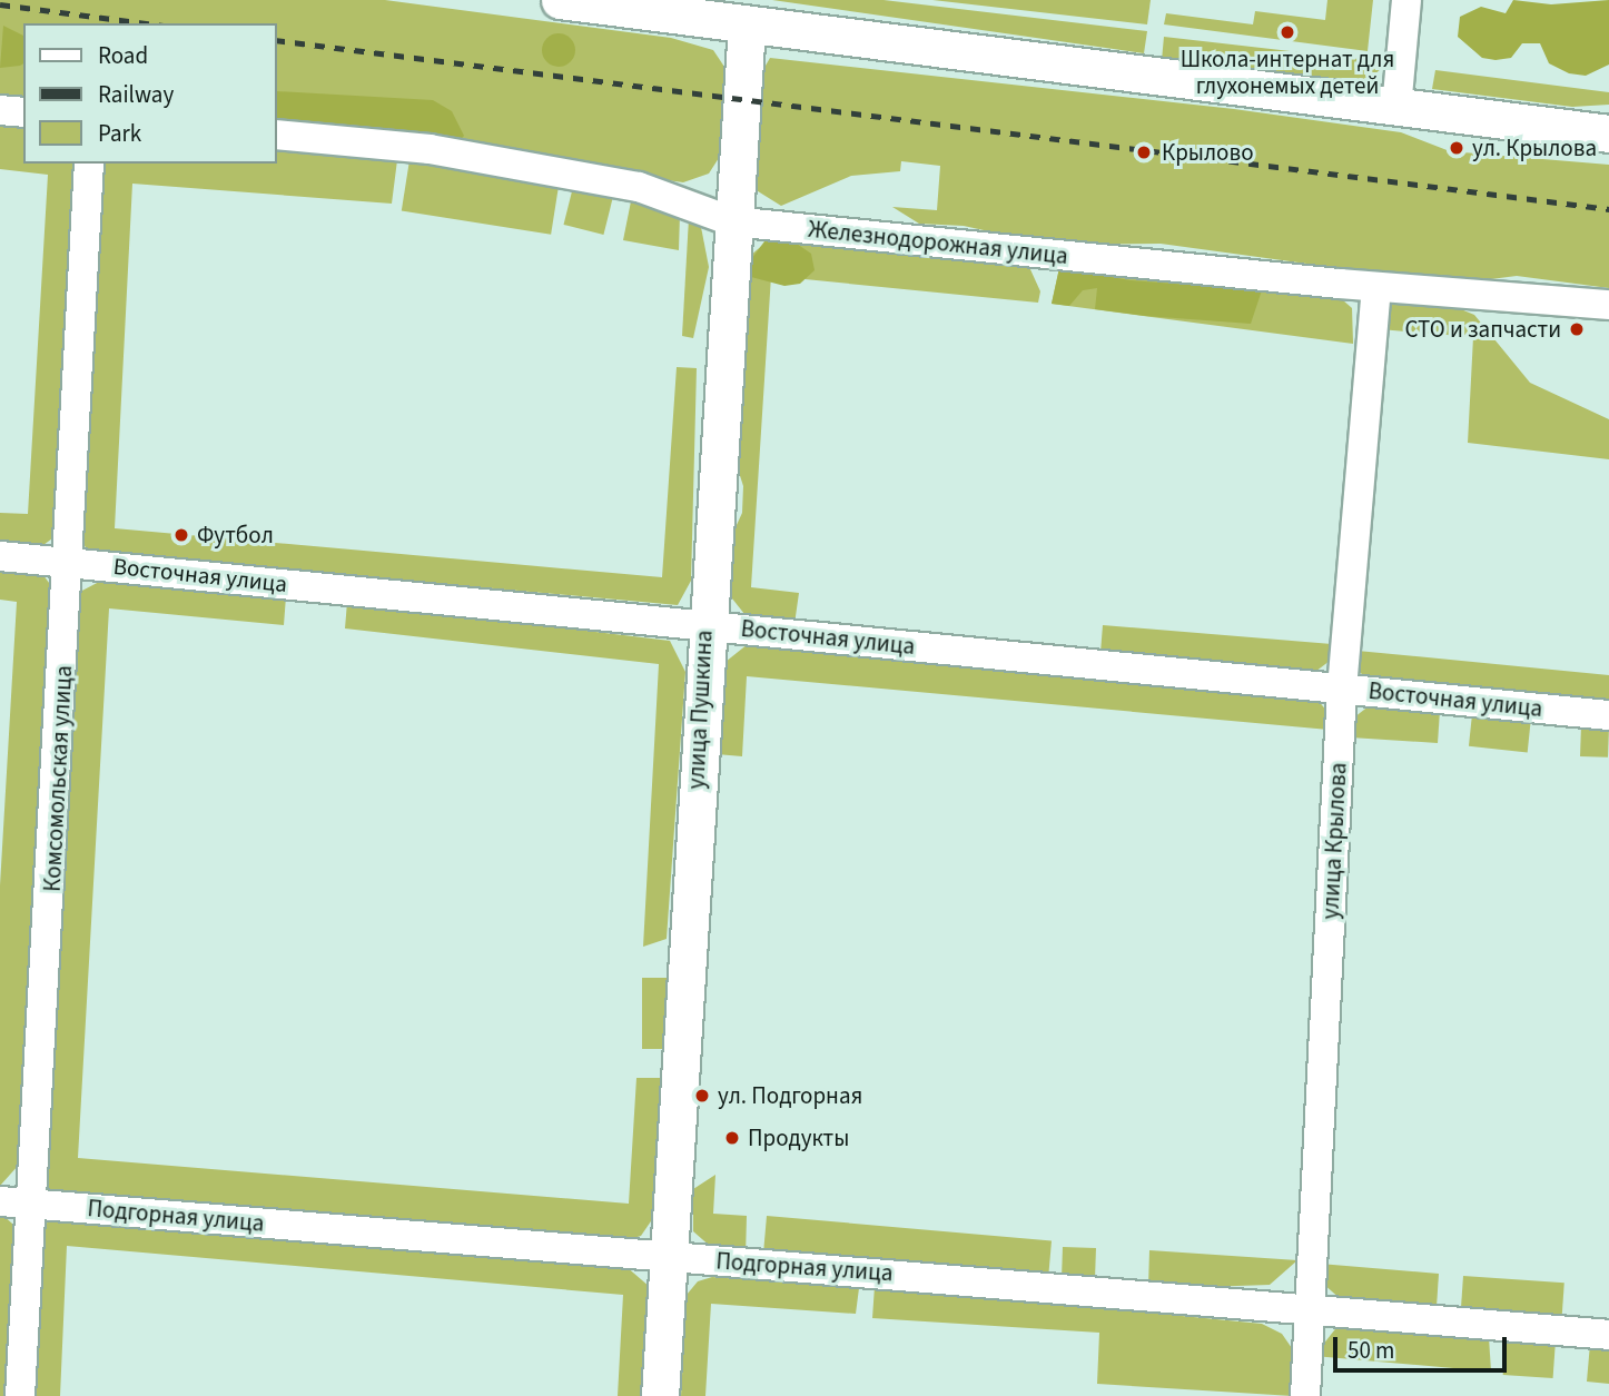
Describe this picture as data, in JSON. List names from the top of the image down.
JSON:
{
  "streets": {
    "main road": ["улица Пушкина"],
    "street": [
      "Железнодорожная улица",
      "Восточная улица",
      "Комсомольская улица",
      "улица Крылова",
      "Подгорная улица"
    ]
  },
  "crossings": [
    ["Железнодорожная улица", "улица Пушкина"],
    ["Железнодорожная улица", "улица Крылова"],
    ["Восточная улица", "улица Пушкина"],
    ["Восточная улица", "Комсомольская улица"],
    ["Восточная улица", "улица Крылова"],
    ["улица Пушкина", "Подгорная улица"],
    ["Комсомольская улица", "Подгорная улица"],
    ["улица Крылова", "Подгорная улица"]
  ],
  "places": [
    "Школа-интернат для глухонемых детей",
    "ул. Крылова",
    "Крылово",
    "СТО и запчасти",
    "Футбол",
    "ул. Подгорная",
    "Продукты"
  ],
  "legend": ["Road", "Railway", "Park"],
  "scale_bar": "50 m"
}
